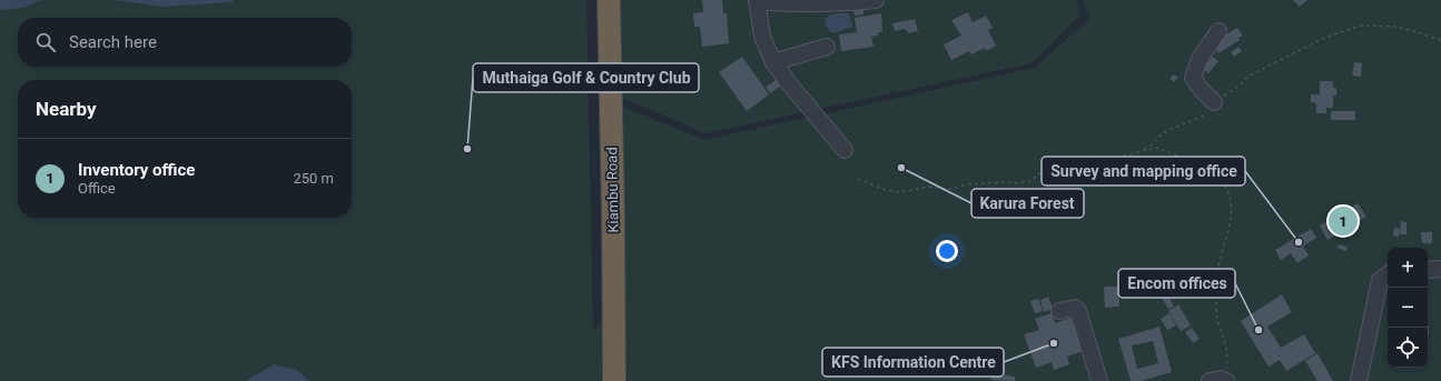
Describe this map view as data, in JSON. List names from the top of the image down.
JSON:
{
  "streets": {
    "highway": ["Kiambu Road"]
  },
  "places": [
    "Muthaiga Golf & Country Club",
    "Karura Forest",
    "Survey and mapping office",
    "Encom offices",
    "KFS Information Centre"
  ],
  "page": {
    "search": "Search here",
    "heading": "Nearby",
    "list": [
      {
        "mark": "1",
        "name": "Inventory office",
        "note": "Office",
        "value": "250 m"
      }
    ],
    "pins": "1",
    "map_buttons": ["+", "−"]
  }
}
